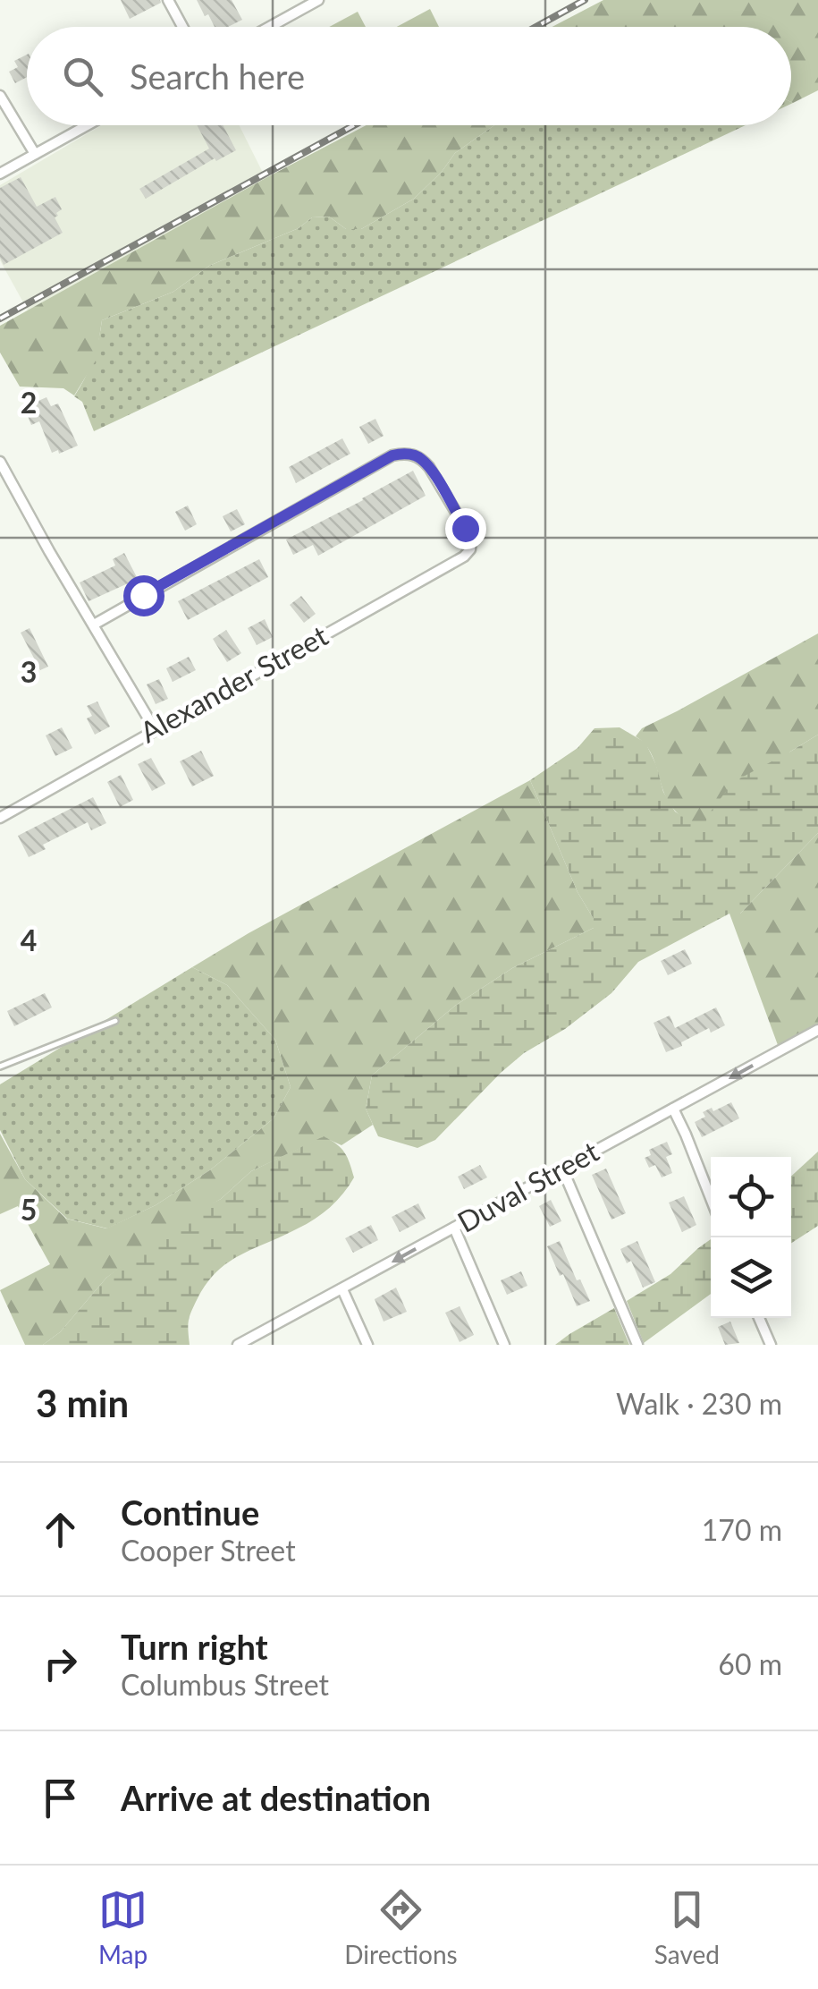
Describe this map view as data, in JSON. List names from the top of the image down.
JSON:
{
  "streets": {
    "street": ["Alexander Street", "Duval Street"]
  },
  "one_way": ["Duval Street"],
  "page": {
    "search": "Search here",
    "heading": ["3 min", "Walk · 230 m"],
    "list": [
      ["Continue", "Cooper Street", "170 m"],
      ["Turn right", "Columbus Street", "60 m"],
      "Arrive at destination"
    ],
    "nav": ["Map", "Directions", "Saved"]
  },
  "grid": {
    "rows": [
      "2",
      "3",
      "4",
      "5"
    ]
  }
}
